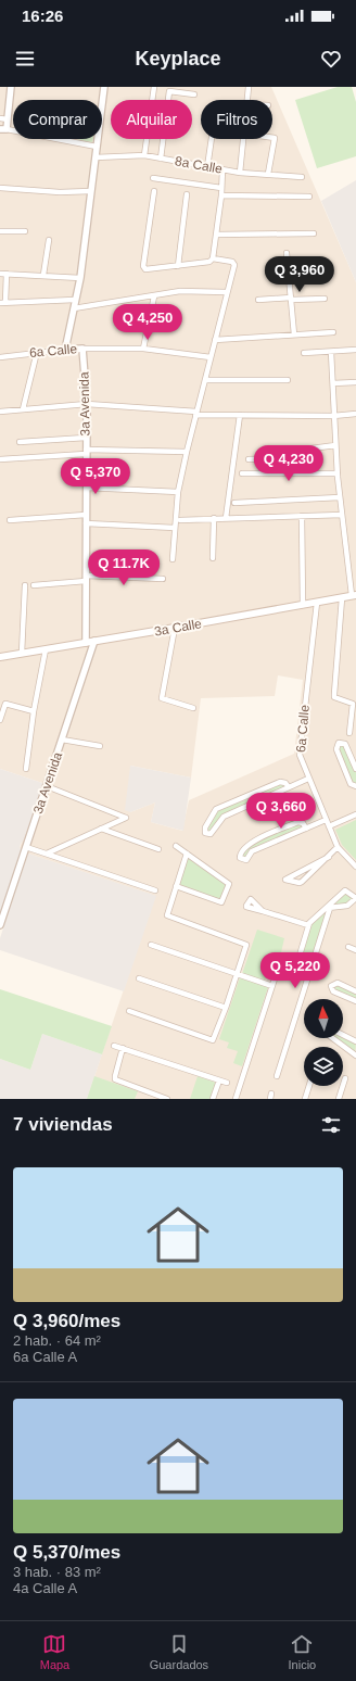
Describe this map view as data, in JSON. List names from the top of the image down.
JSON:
{
  "streets": {
    "main road": ["3a Calle"],
    "street": ["8a Calle", "6a Calle", "3a Avenida"]
  },
  "crossings": [
    ["6a Calle", "3a Avenida"],
    ["6a Calle", "3a Calle"],
    ["3a Avenida", "3a Calle"]
  ],
  "north": "top",
  "page": {
    "status": "16:26",
    "header": "Keyplace",
    "chip": ["Comprar", "Alquilar", "Filtros"],
    "price": [
      "Q 3,960",
      "Q 4,250",
      "Q 4,230",
      "Q 5,370",
      "Q 11.7K",
      "Q 3,660",
      "Q 5,220"
    ],
    "heading": "7 viviendas",
    "list": [
      {
        "name": "Q 3,960/mes",
        "note": "2 hab. · 64 m² · 6a Calle A"
      },
      {
        "name": "Q 5,370/mes",
        "note": "3 hab. · 83 m² · 4a Calle A"
      }
    ],
    "tabs": ["Mapa", "Guardados", "Inicio"]
  }
}
